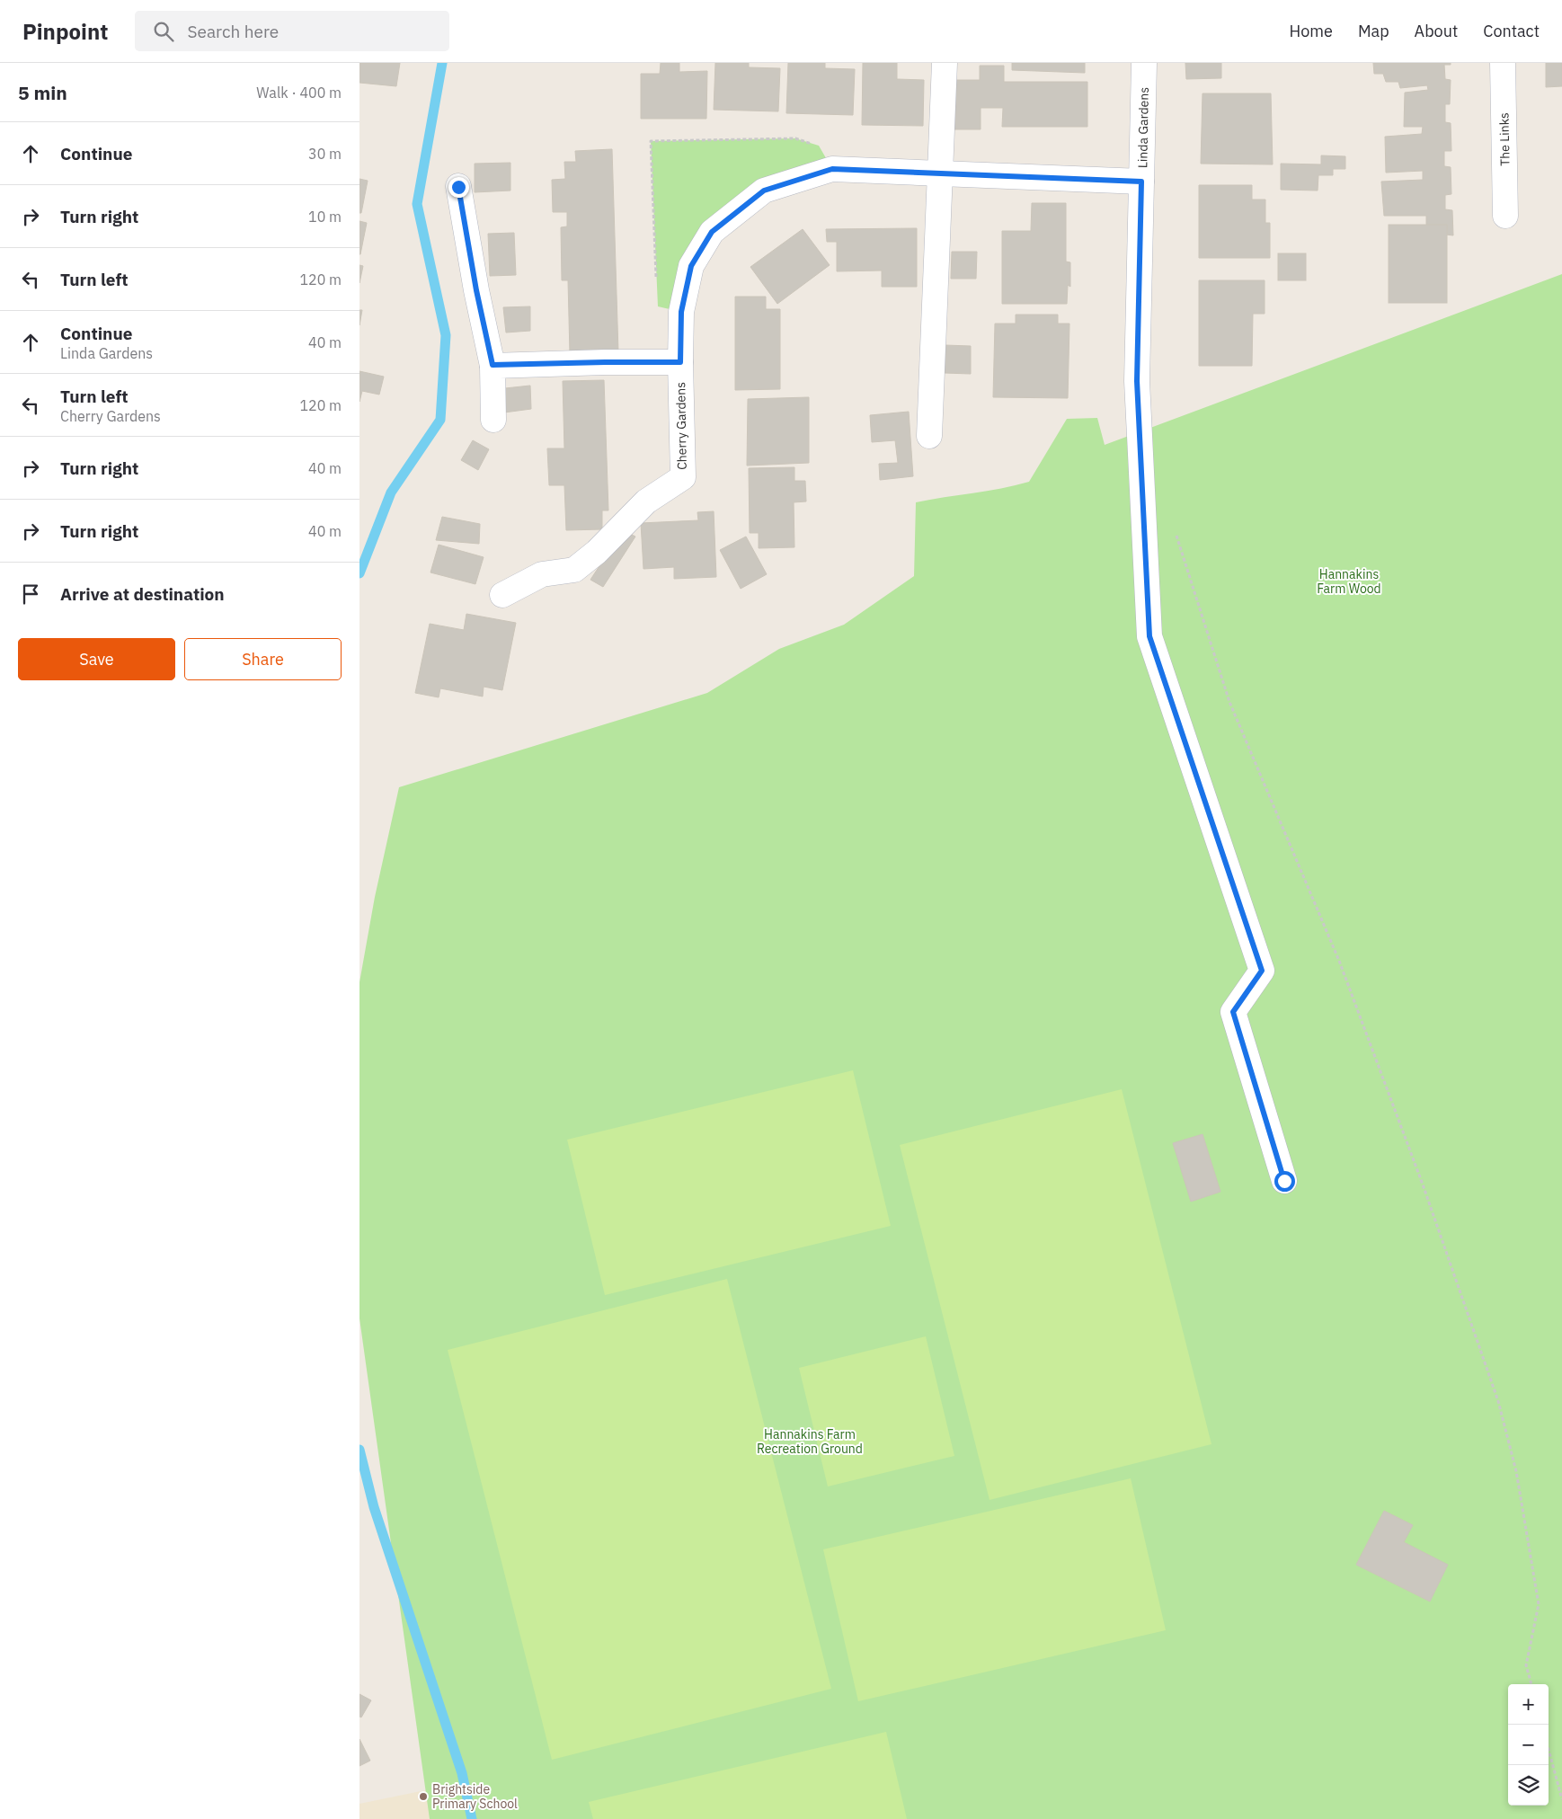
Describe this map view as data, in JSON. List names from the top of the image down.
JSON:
{
  "streets": {
    "street": ["Linda Gardens", "The Links", "Cherry Gardens"]
  },
  "crossings": [
    ["Linda Gardens", "Cherry Gardens"]
  ],
  "parks": ["Hannakins Farm Wood", "Hannakins Farm Recreation Ground"],
  "places": ["Brightside Primary School"],
  "page": {
    "header": "Pinpoint",
    "search": "Search here",
    "nav": [
      "Home",
      "Map",
      "About",
      "Contact"
    ],
    "heading": ["5 min", "Walk · 400 m"],
    "list": [
      ["Continue", "30 m"],
      ["Turn right", "10 m"],
      ["Turn left", "120 m"],
      ["Continue", "Linda Gardens", "40 m"],
      ["Turn left", "Cherry Gardens", "120 m"],
      ["Turn right", "40 m"],
      ["Turn right", "40 m"],
      "Arrive at destination"
    ],
    "buttons": ["Save", "Share"],
    "map_buttons": ["+", "−"]
  }
}
